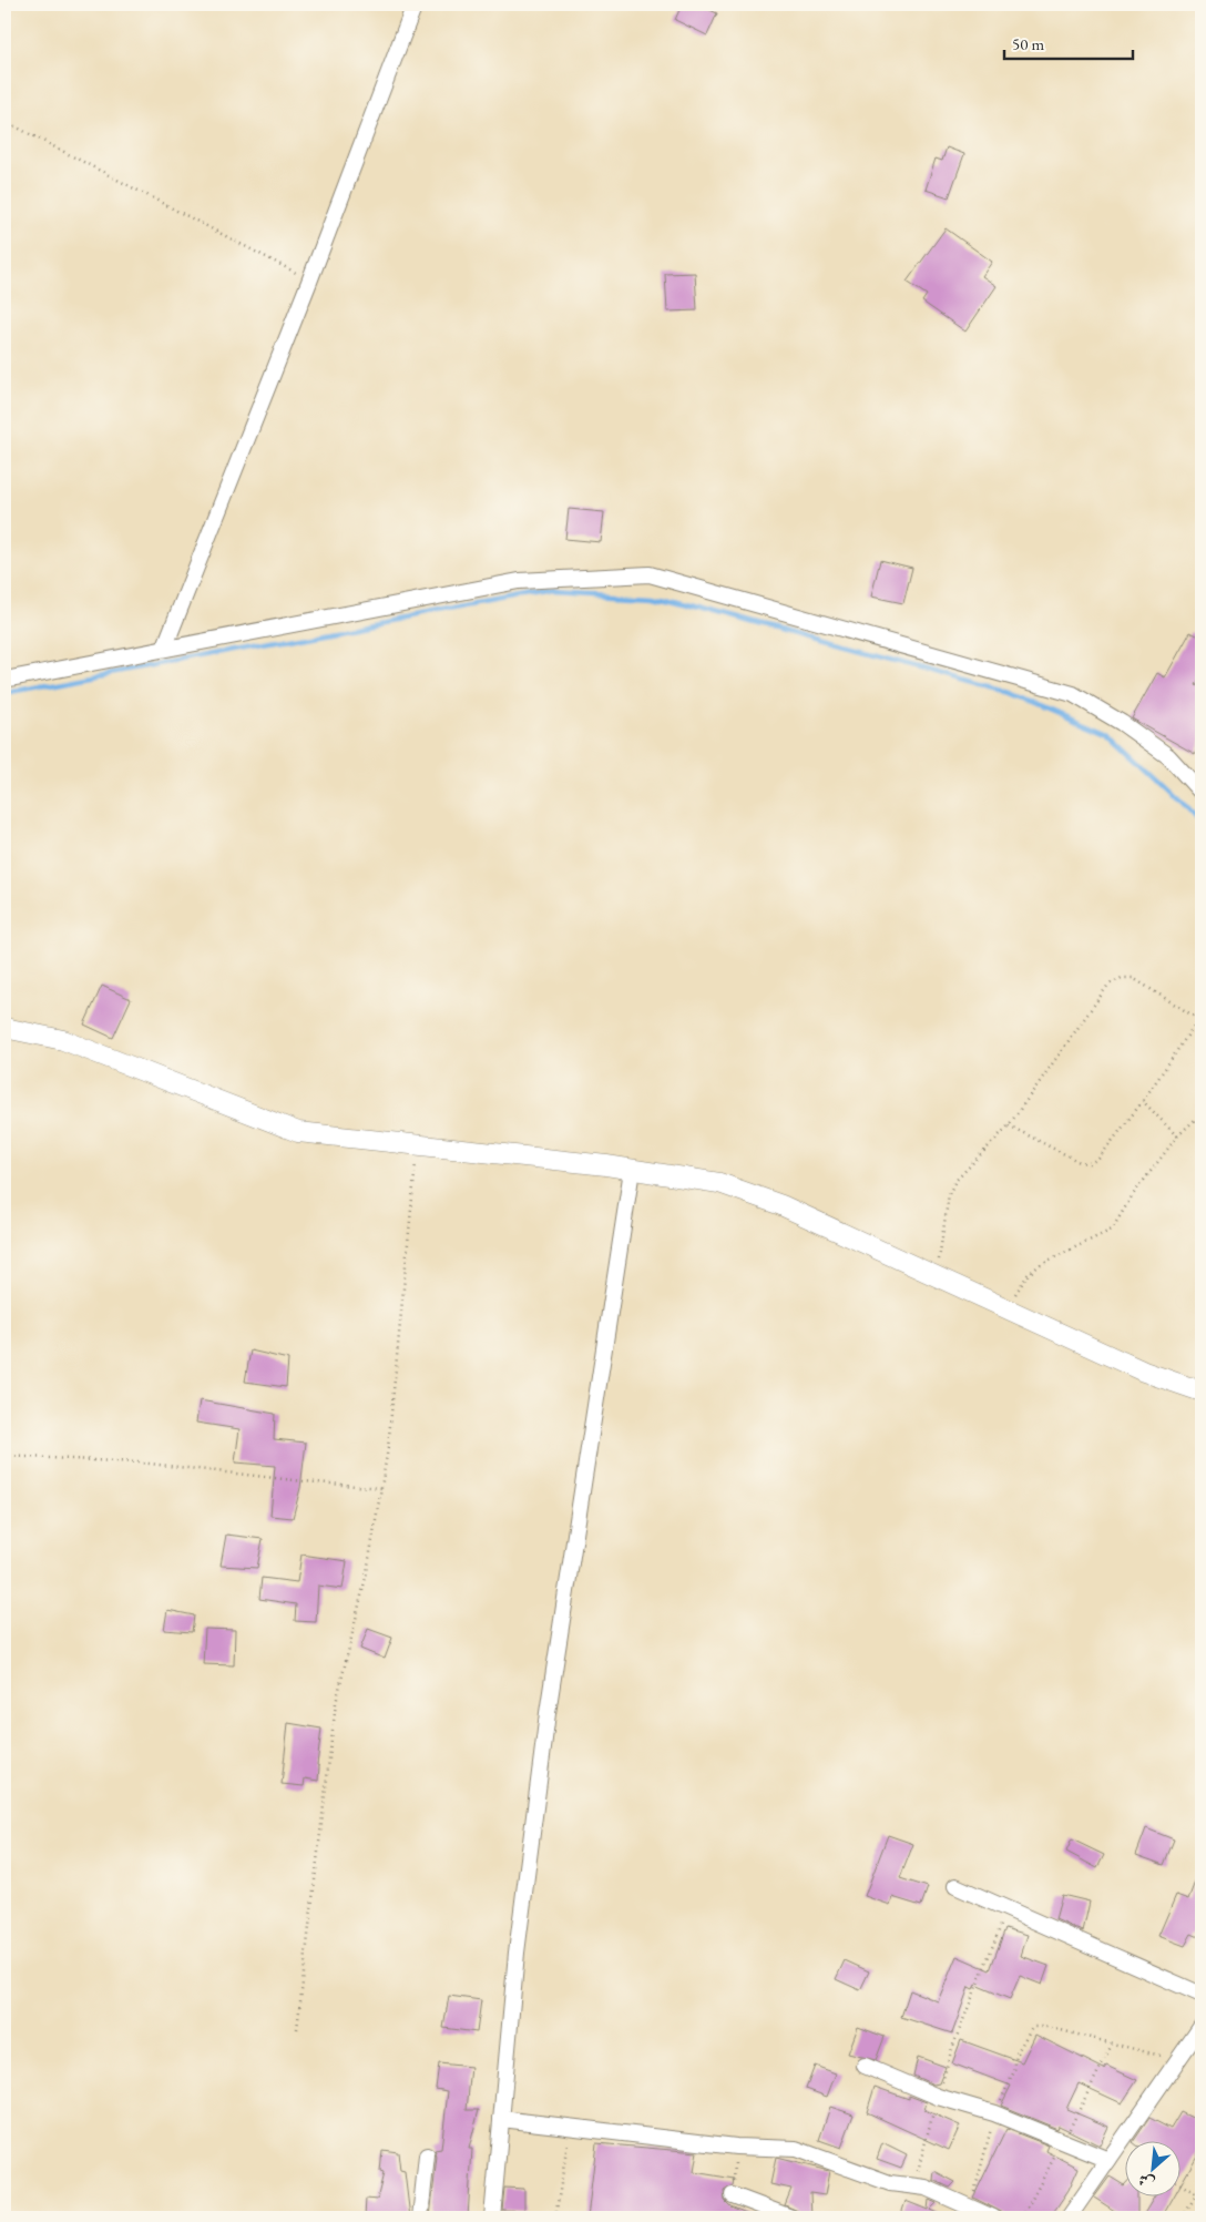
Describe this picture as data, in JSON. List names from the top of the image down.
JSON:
{
  "scale_bar": "50 m",
  "north": "bottom left"
}
